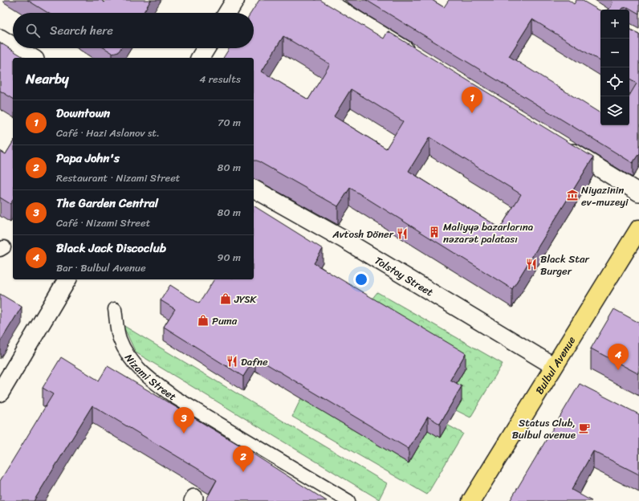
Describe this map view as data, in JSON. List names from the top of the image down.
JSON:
{
  "streets": {
    "main road": ["Bulbul Avenue"],
    "street": ["Tolstoy Street", "Nizami Street"]
  },
  "crossings": [
    ["Tolstoy Street", "Bulbul Avenue"]
  ],
  "places": {
    "museum": ["Niyazinin ev-muzeyi"],
    "building": ["Maliyyə bazarlarına nəzarət palatası"],
    "restaurant": ["Avtosh Döner", "Black Star Burger", "Dafne"],
    "shop": ["JYSK", "Puma"],
    "cafe": ["Status Club, Bulbul avenue"]
  },
  "page": {
    "map_buttons": ["+", "−"],
    "search": "Search here",
    "heading": ["Nearby", "4 results"],
    "pins": [
      "1",
      "4",
      "3",
      "2"
    ],
    "list": [
      {
        "mark": "1",
        "name": "Downtown",
        "note": "Café · Hazi Aslanov st.",
        "value": "70 m"
      },
      {
        "mark": "2",
        "name": "Papa John's",
        "note": "Restaurant · Nizami Street",
        "value": "80 m"
      },
      {
        "mark": "3",
        "name": "The Garden Central",
        "note": "Café · Nizami Street",
        "value": "80 m"
      },
      {
        "mark": "4",
        "name": "Black Jack Discoclub",
        "note": "Bar · Bulbul Avenue",
        "value": "90 m"
      }
    ]
  }
}
